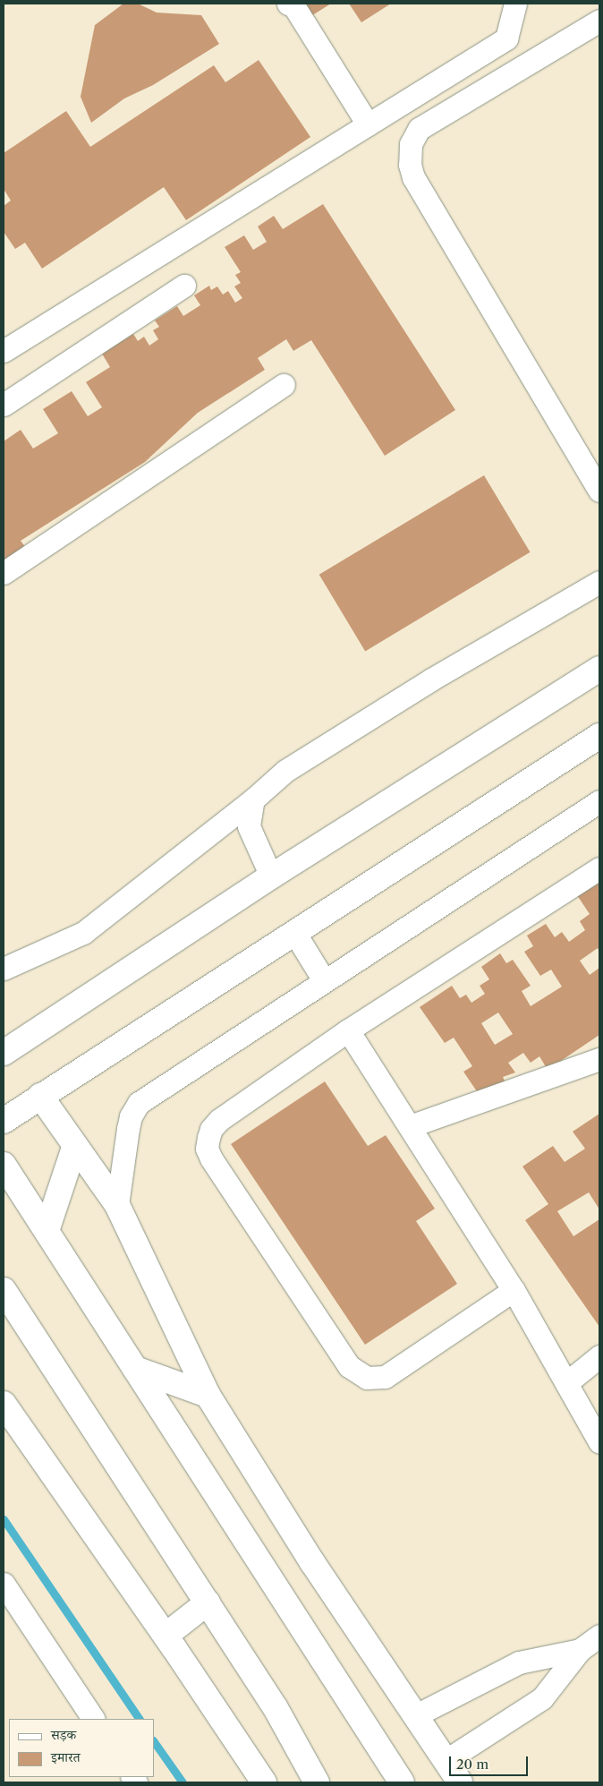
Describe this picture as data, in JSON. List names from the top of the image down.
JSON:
{
  "legend": ["सड़क", "इमारत"],
  "scale_bar": "20 m"
}
